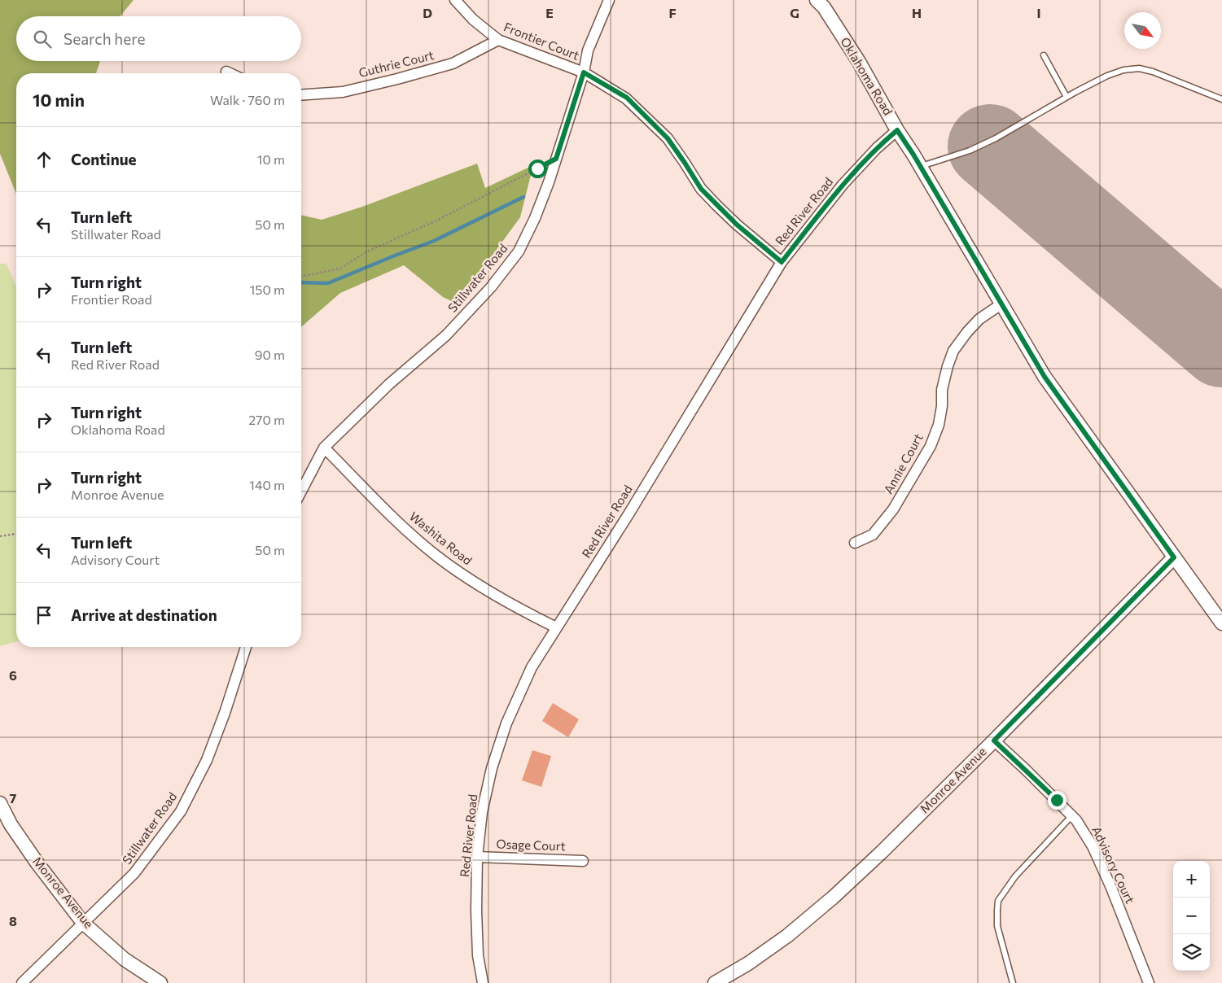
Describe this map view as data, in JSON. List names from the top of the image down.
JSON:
{
  "streets": {
    "street": [
      "Frontier Court",
      "Guthrie Court",
      "Oklahoma Road",
      "Red River Road",
      "Stillwater Road",
      "Annie Court",
      "Washita Road",
      "Monroe Avenue",
      "Osage Court",
      "Advisory Court"
    ]
  },
  "crossings": [
    ["Frontier Court", "Guthrie Court"],
    ["Frontier Court", "Red River Road"],
    ["Frontier Court", "Stillwater Road"],
    ["Oklahoma Road", "Red River Road"],
    ["Oklahoma Road", "Annie Court"],
    ["Oklahoma Road", "Monroe Avenue"],
    ["Red River Road", "Washita Road"],
    ["Red River Road", "Osage Court"],
    ["Stillwater Road", "Washita Road"],
    ["Stillwater Road", "Monroe Avenue"],
    ["Monroe Avenue", "Advisory Court"]
  ],
  "north": "bottom right",
  "page": {
    "search": "Search here",
    "heading": ["10 min", "Walk · 760 m"],
    "list": [
      ["Continue", "10 m"],
      ["Turn left", "Stillwater Road", "50 m"],
      ["Turn right", "Frontier Road", "150 m"],
      ["Turn left", "Red River Road", "90 m"],
      ["Turn right", "Oklahoma Road", "270 m"],
      ["Turn right", "Monroe Avenue", "140 m"],
      ["Turn left", "Advisory Court", "50 m"],
      "Arrive at destination"
    ],
    "map_buttons": ["+", "−"]
  },
  "grid": {
    "columns": [
      "D",
      "E",
      "F",
      "G",
      "H",
      "I"
    ],
    "rows": ["6", "7", "8"]
  }
}
